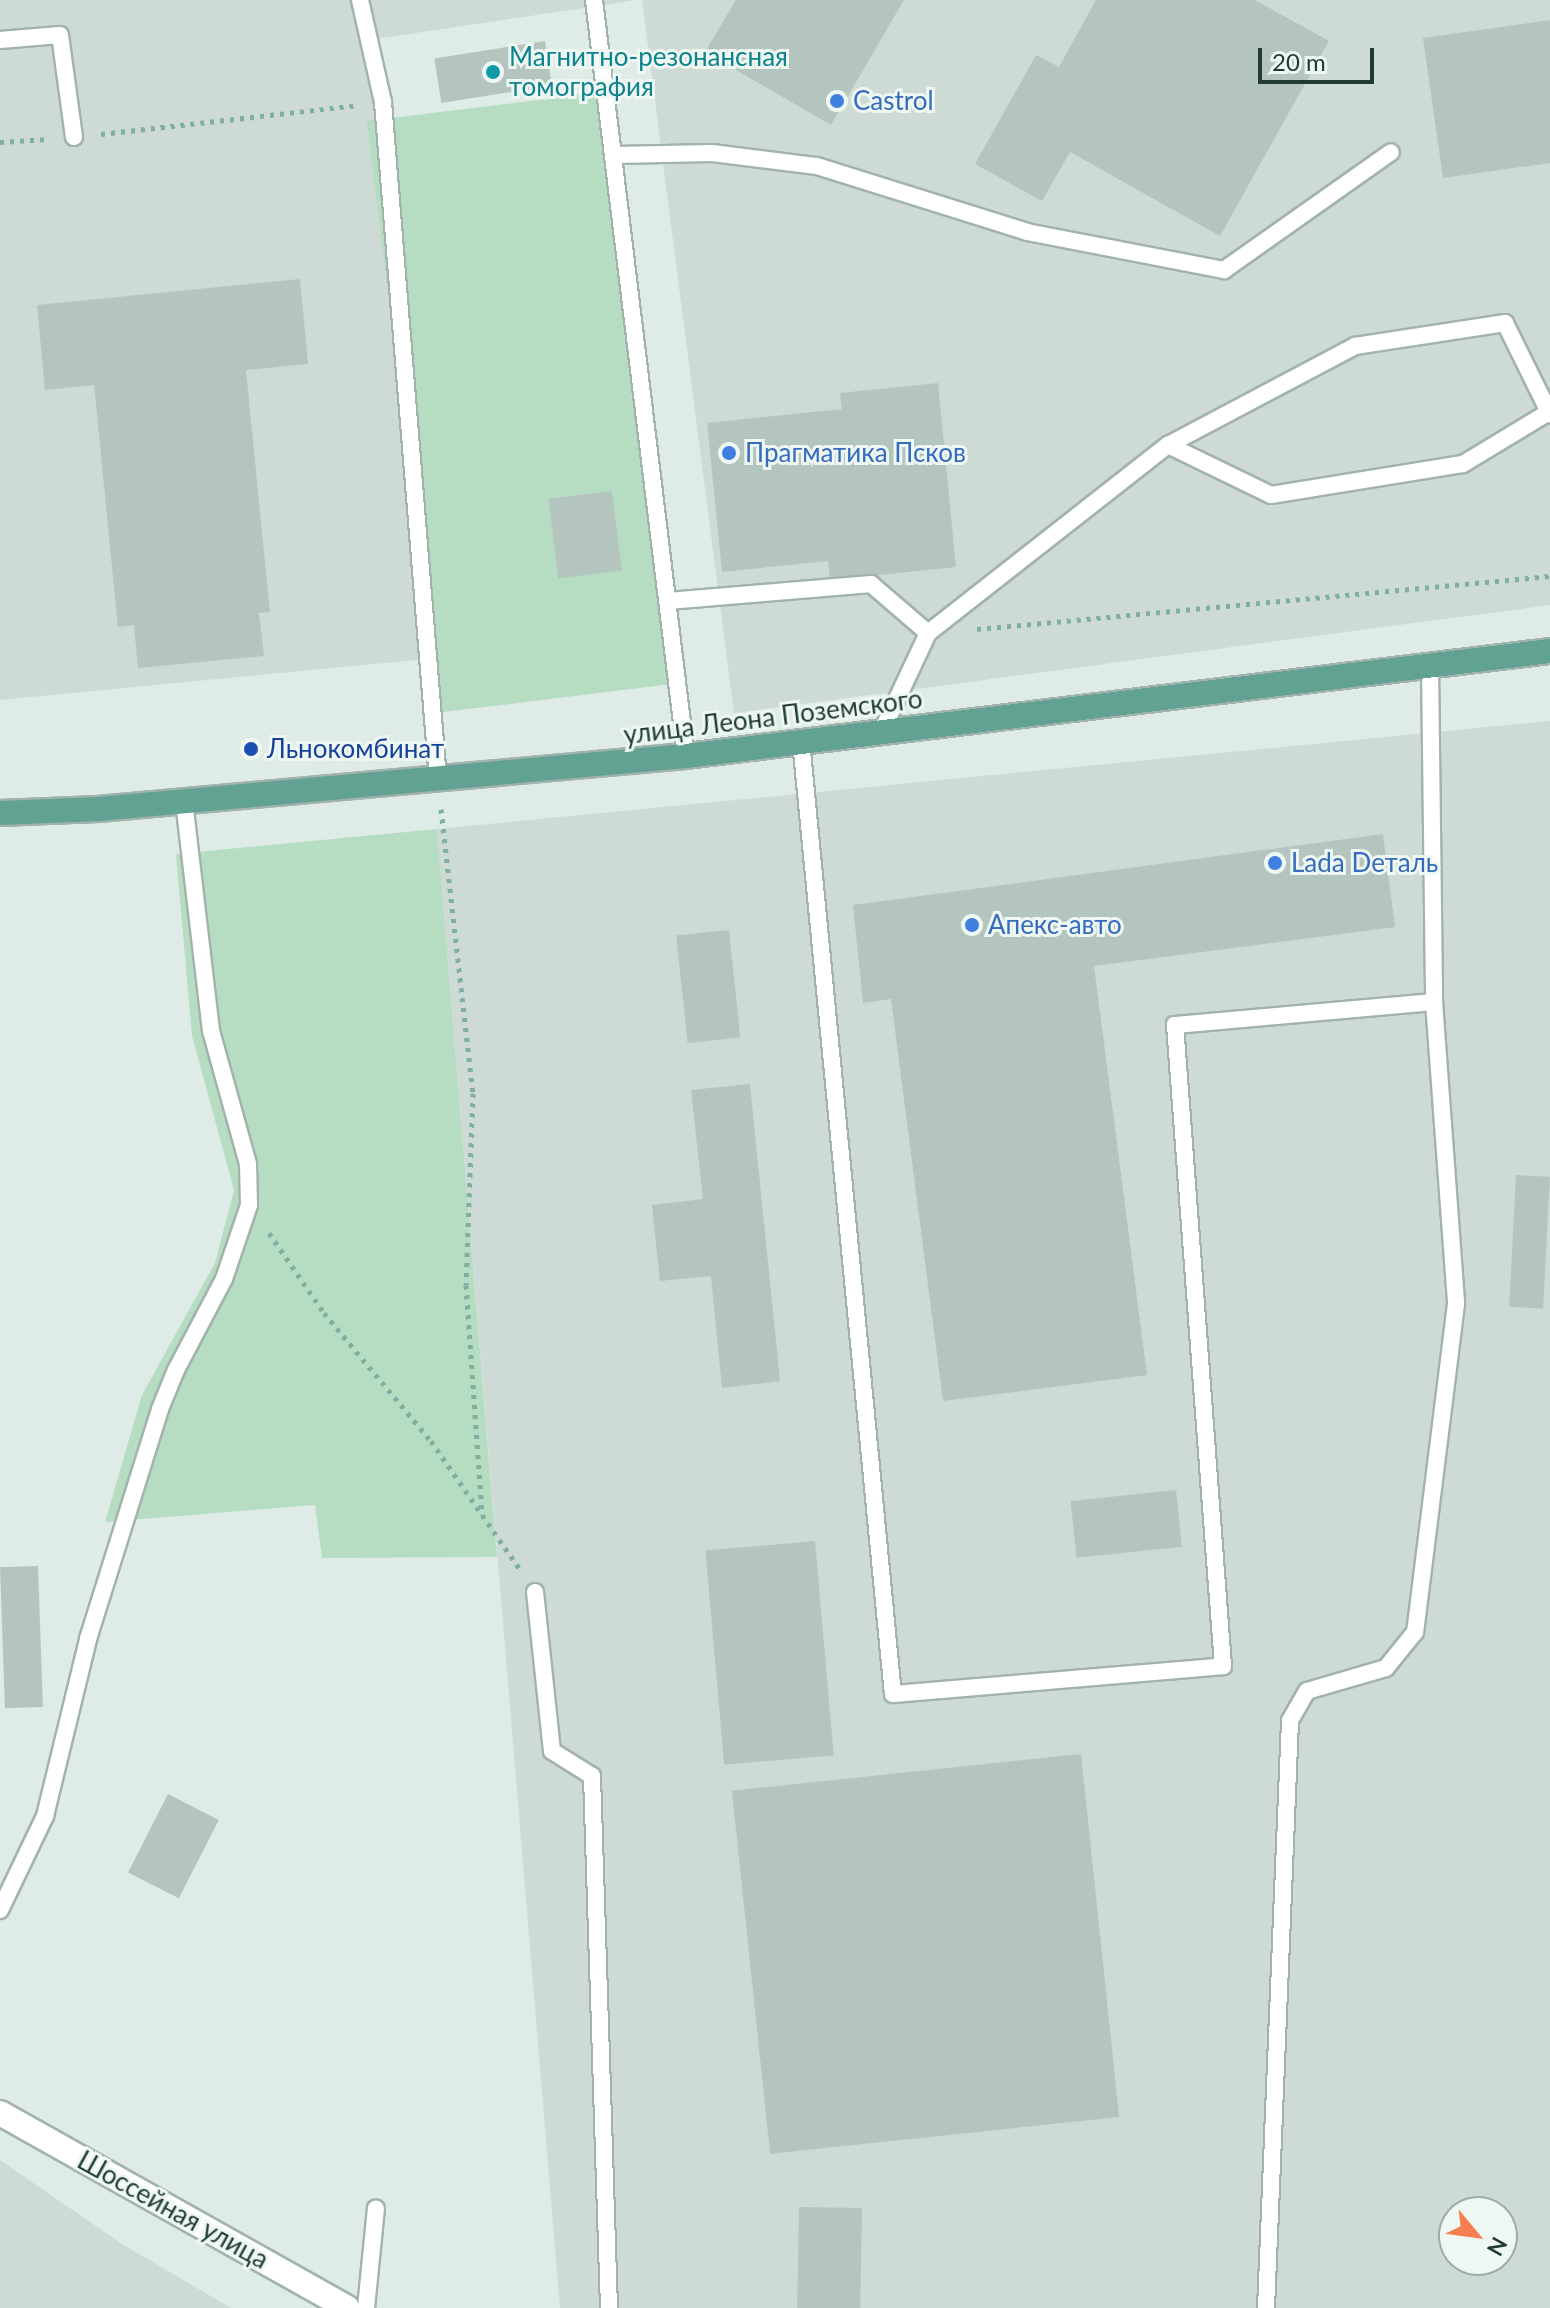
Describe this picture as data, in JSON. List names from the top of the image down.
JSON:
{
  "streets": {
    "main road": ["улица Леона Поземского"],
    "street": ["Шоссейная улица"]
  },
  "places": [
    "Магнитно-резонансная томография",
    "Castrol",
    "Прагматика Псков",
    "Льнокомбинат",
    "Lada Dеталь",
    "Апекс-авто"
  ],
  "scale_bar": "20 m",
  "north": "bottom right"
}
